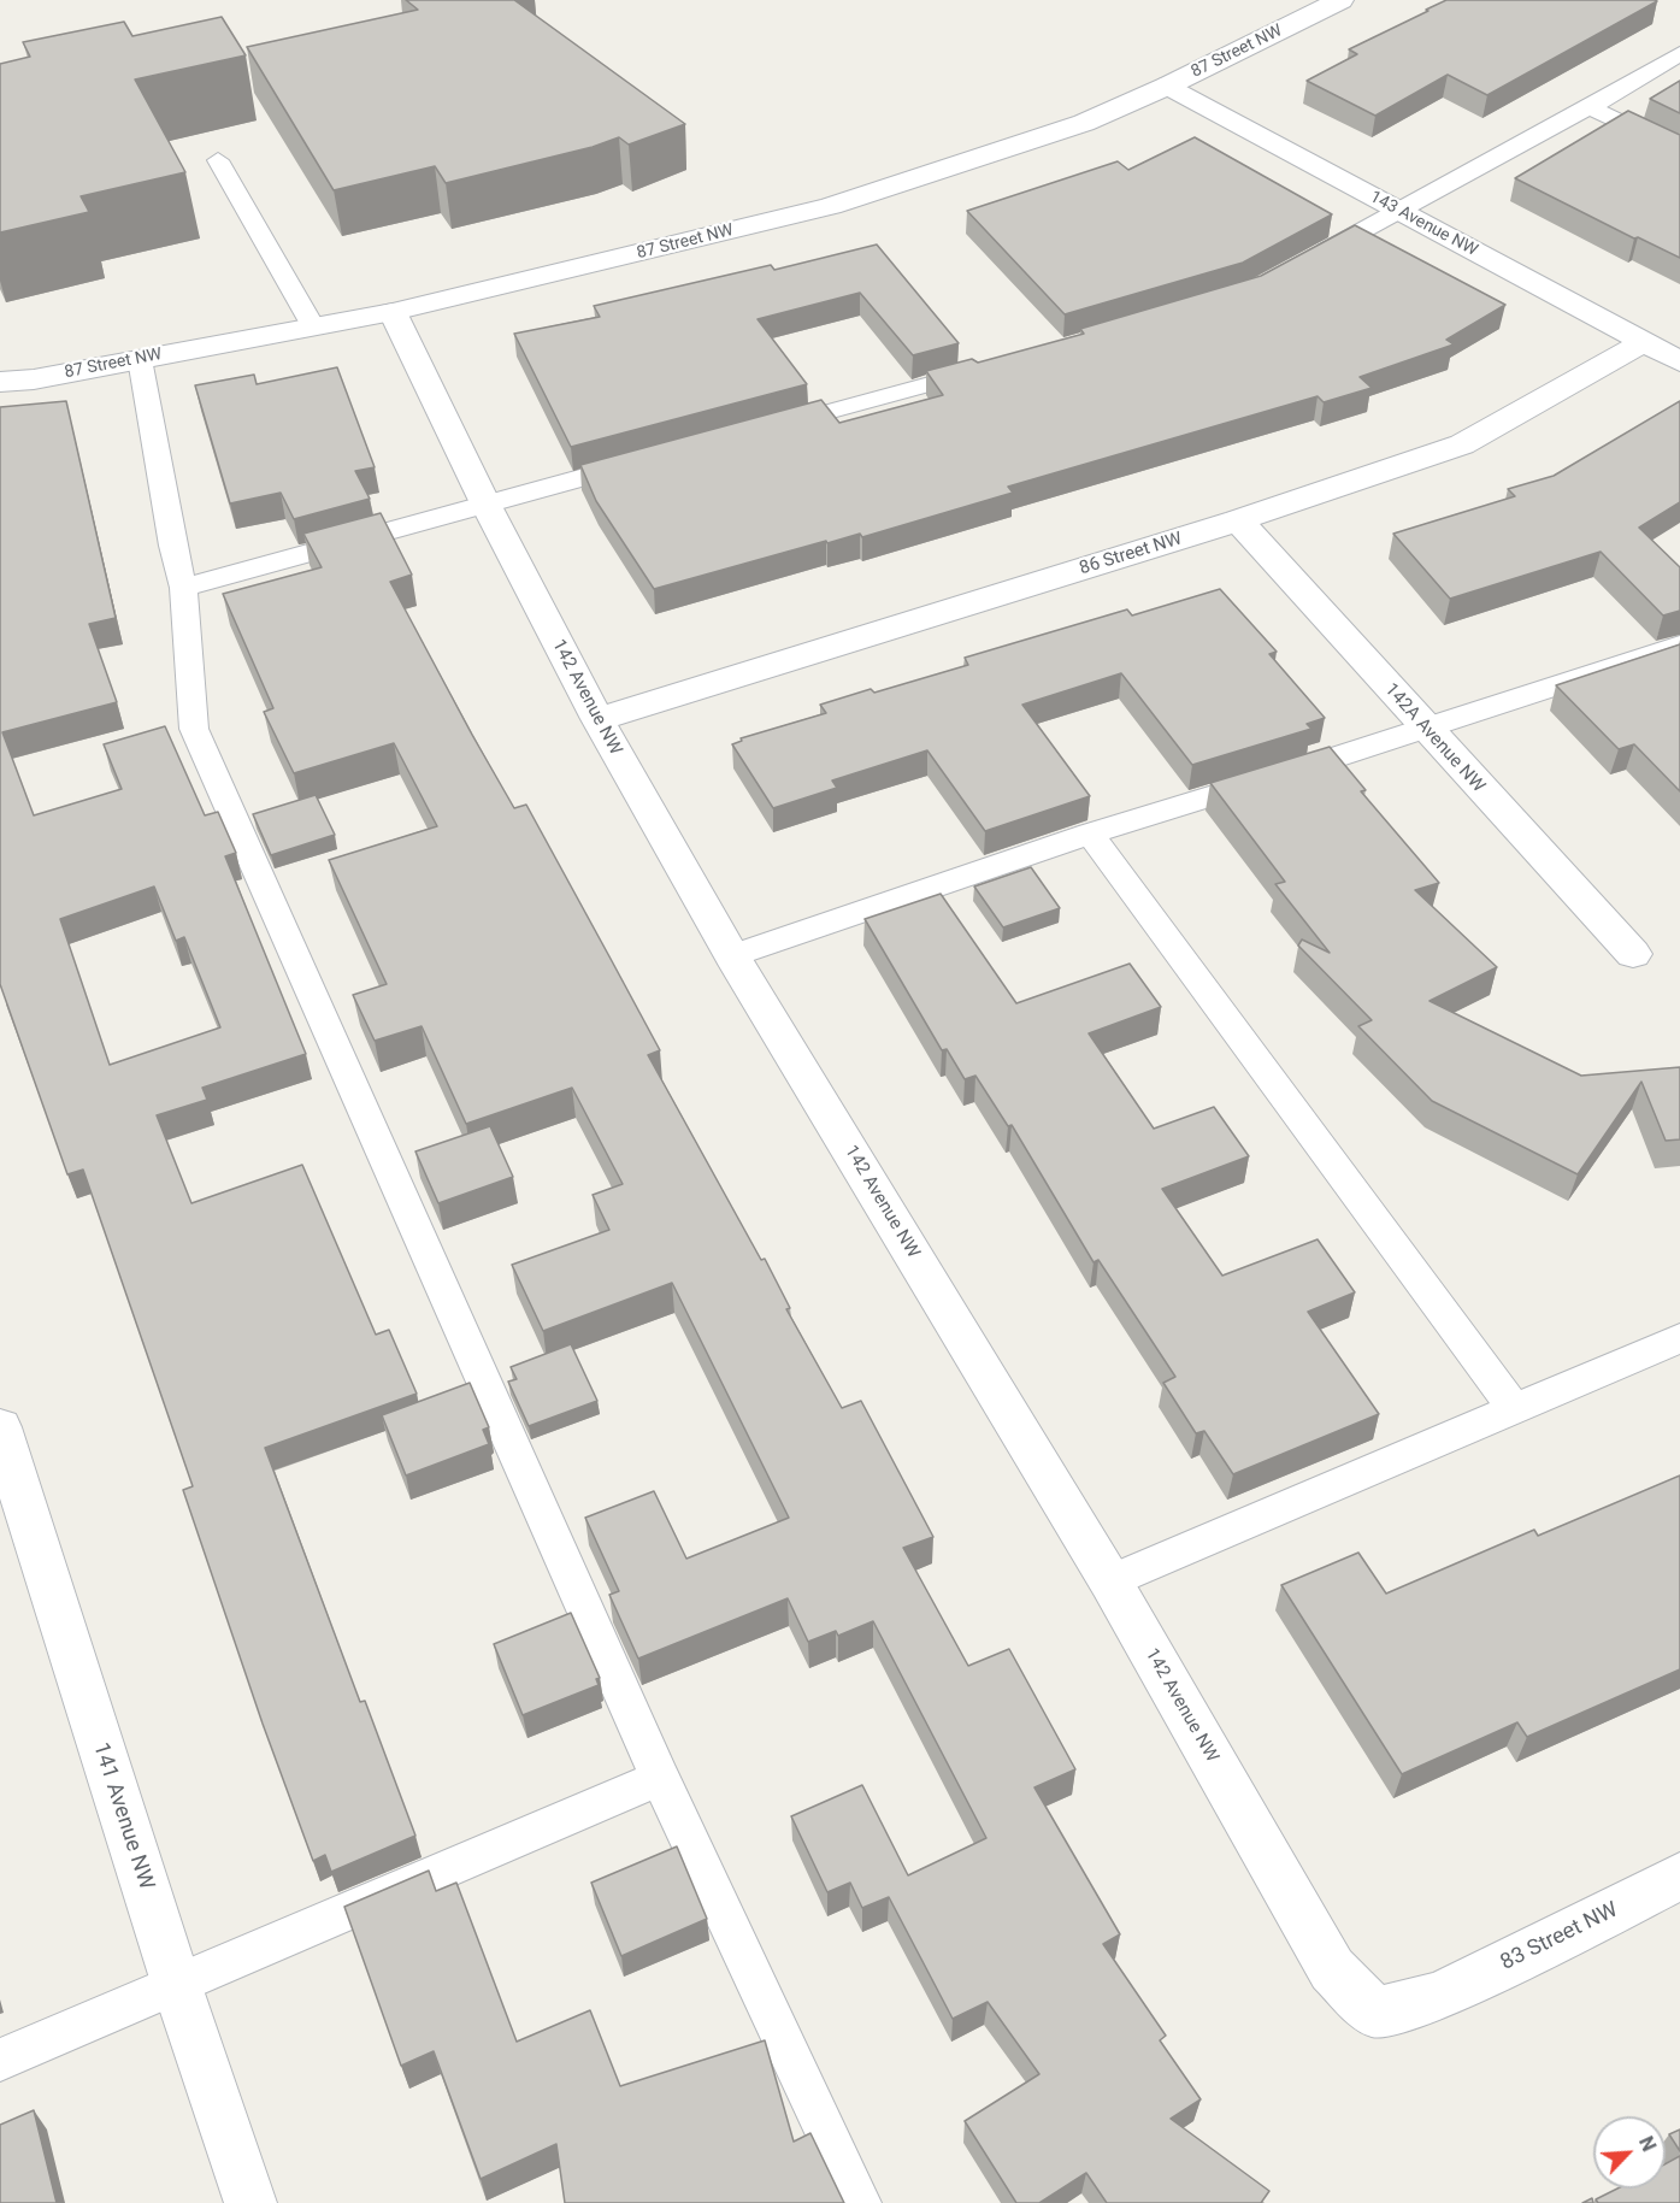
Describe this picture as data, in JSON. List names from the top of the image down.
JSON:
{
  "streets": {
    "street": [
      "87 Street NW",
      "143 Avenue NW",
      "86 Street NW",
      "142 Avenue NW",
      "142A Avenue NW",
      "141 Avenue NW",
      "83 Street NW"
    ]
  },
  "crossings": [
    ["87 Street NW", "143 Avenue NW"],
    ["87 Street NW", "142 Avenue NW"],
    ["143 Avenue NW", "86 Street NW"],
    ["86 Street NW", "142 Avenue NW"],
    ["86 Street NW", "142A Avenue NW"],
    ["142 Avenue NW", "83 Street NW"]
  ],
  "north": "top right"
}
